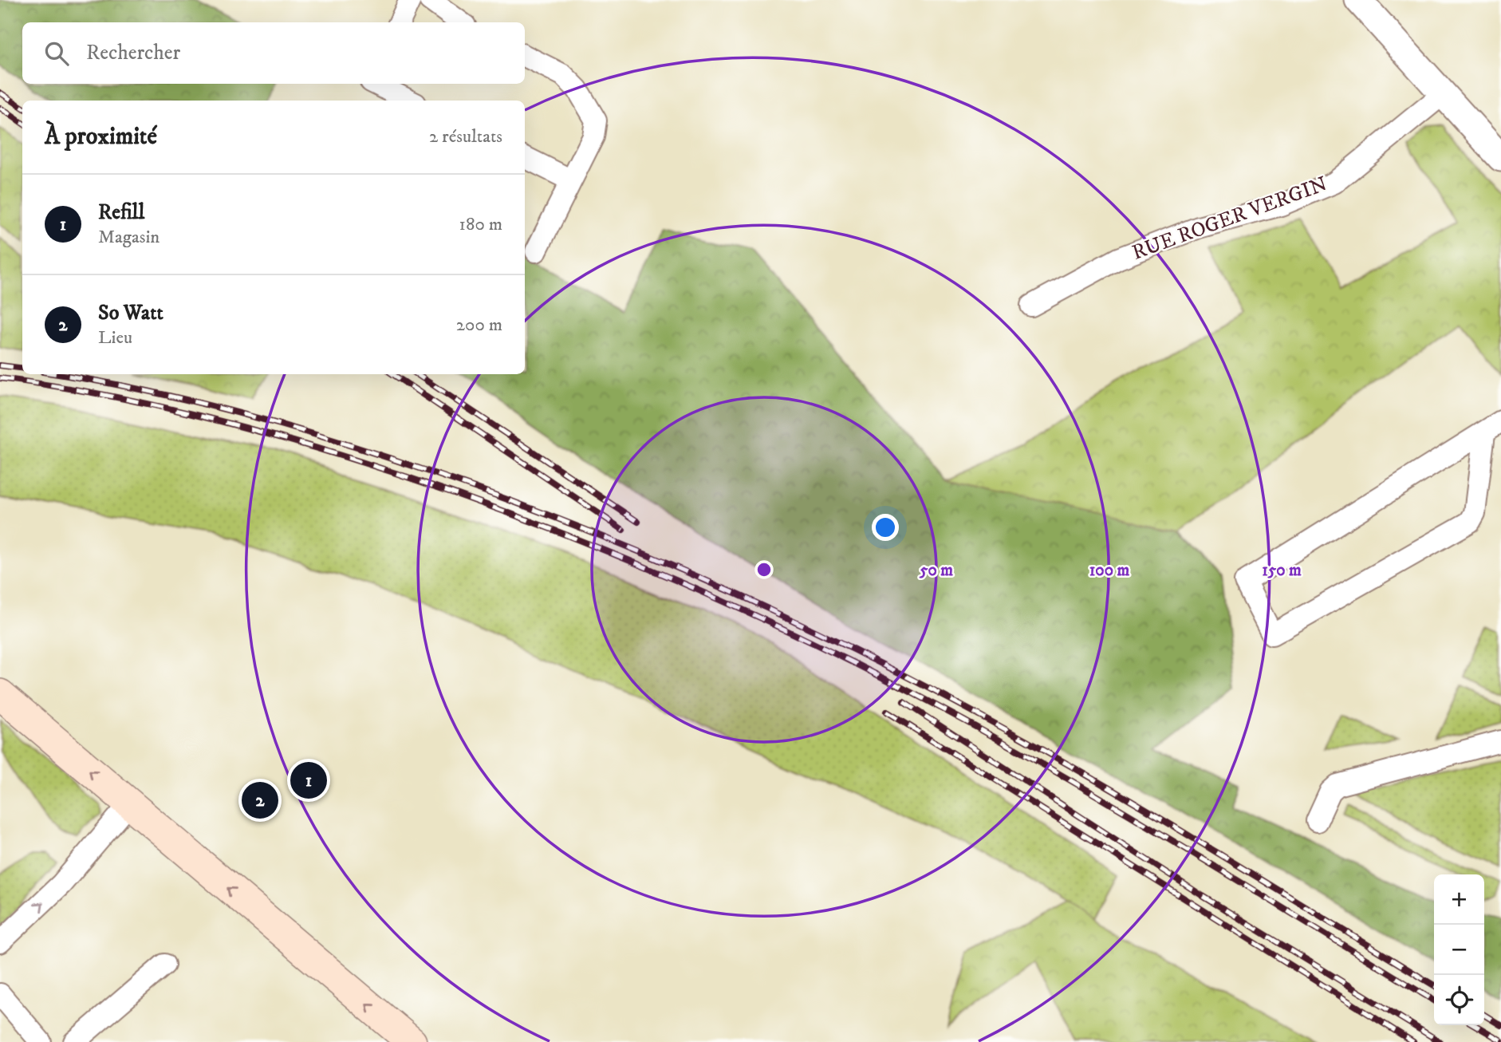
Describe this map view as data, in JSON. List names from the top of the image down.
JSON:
{
  "streets": {
    "street": ["RUE ROGER VERGIN"]
  },
  "page": {
    "search": "Rechercher",
    "heading": ["À proximité", "2 résultats"],
    "list": [
      {
        "mark": "1",
        "name": "Refill",
        "note": "Magasin",
        "value": "180 m"
      },
      {
        "mark": "2",
        "name": "So Watt",
        "note": "Lieu",
        "value": "200 m"
      }
    ],
    "pins": ["1", "2"],
    "map_buttons": ["+", "−"]
  },
  "rings": ["50 m", "100 m", "150 m"]
}
